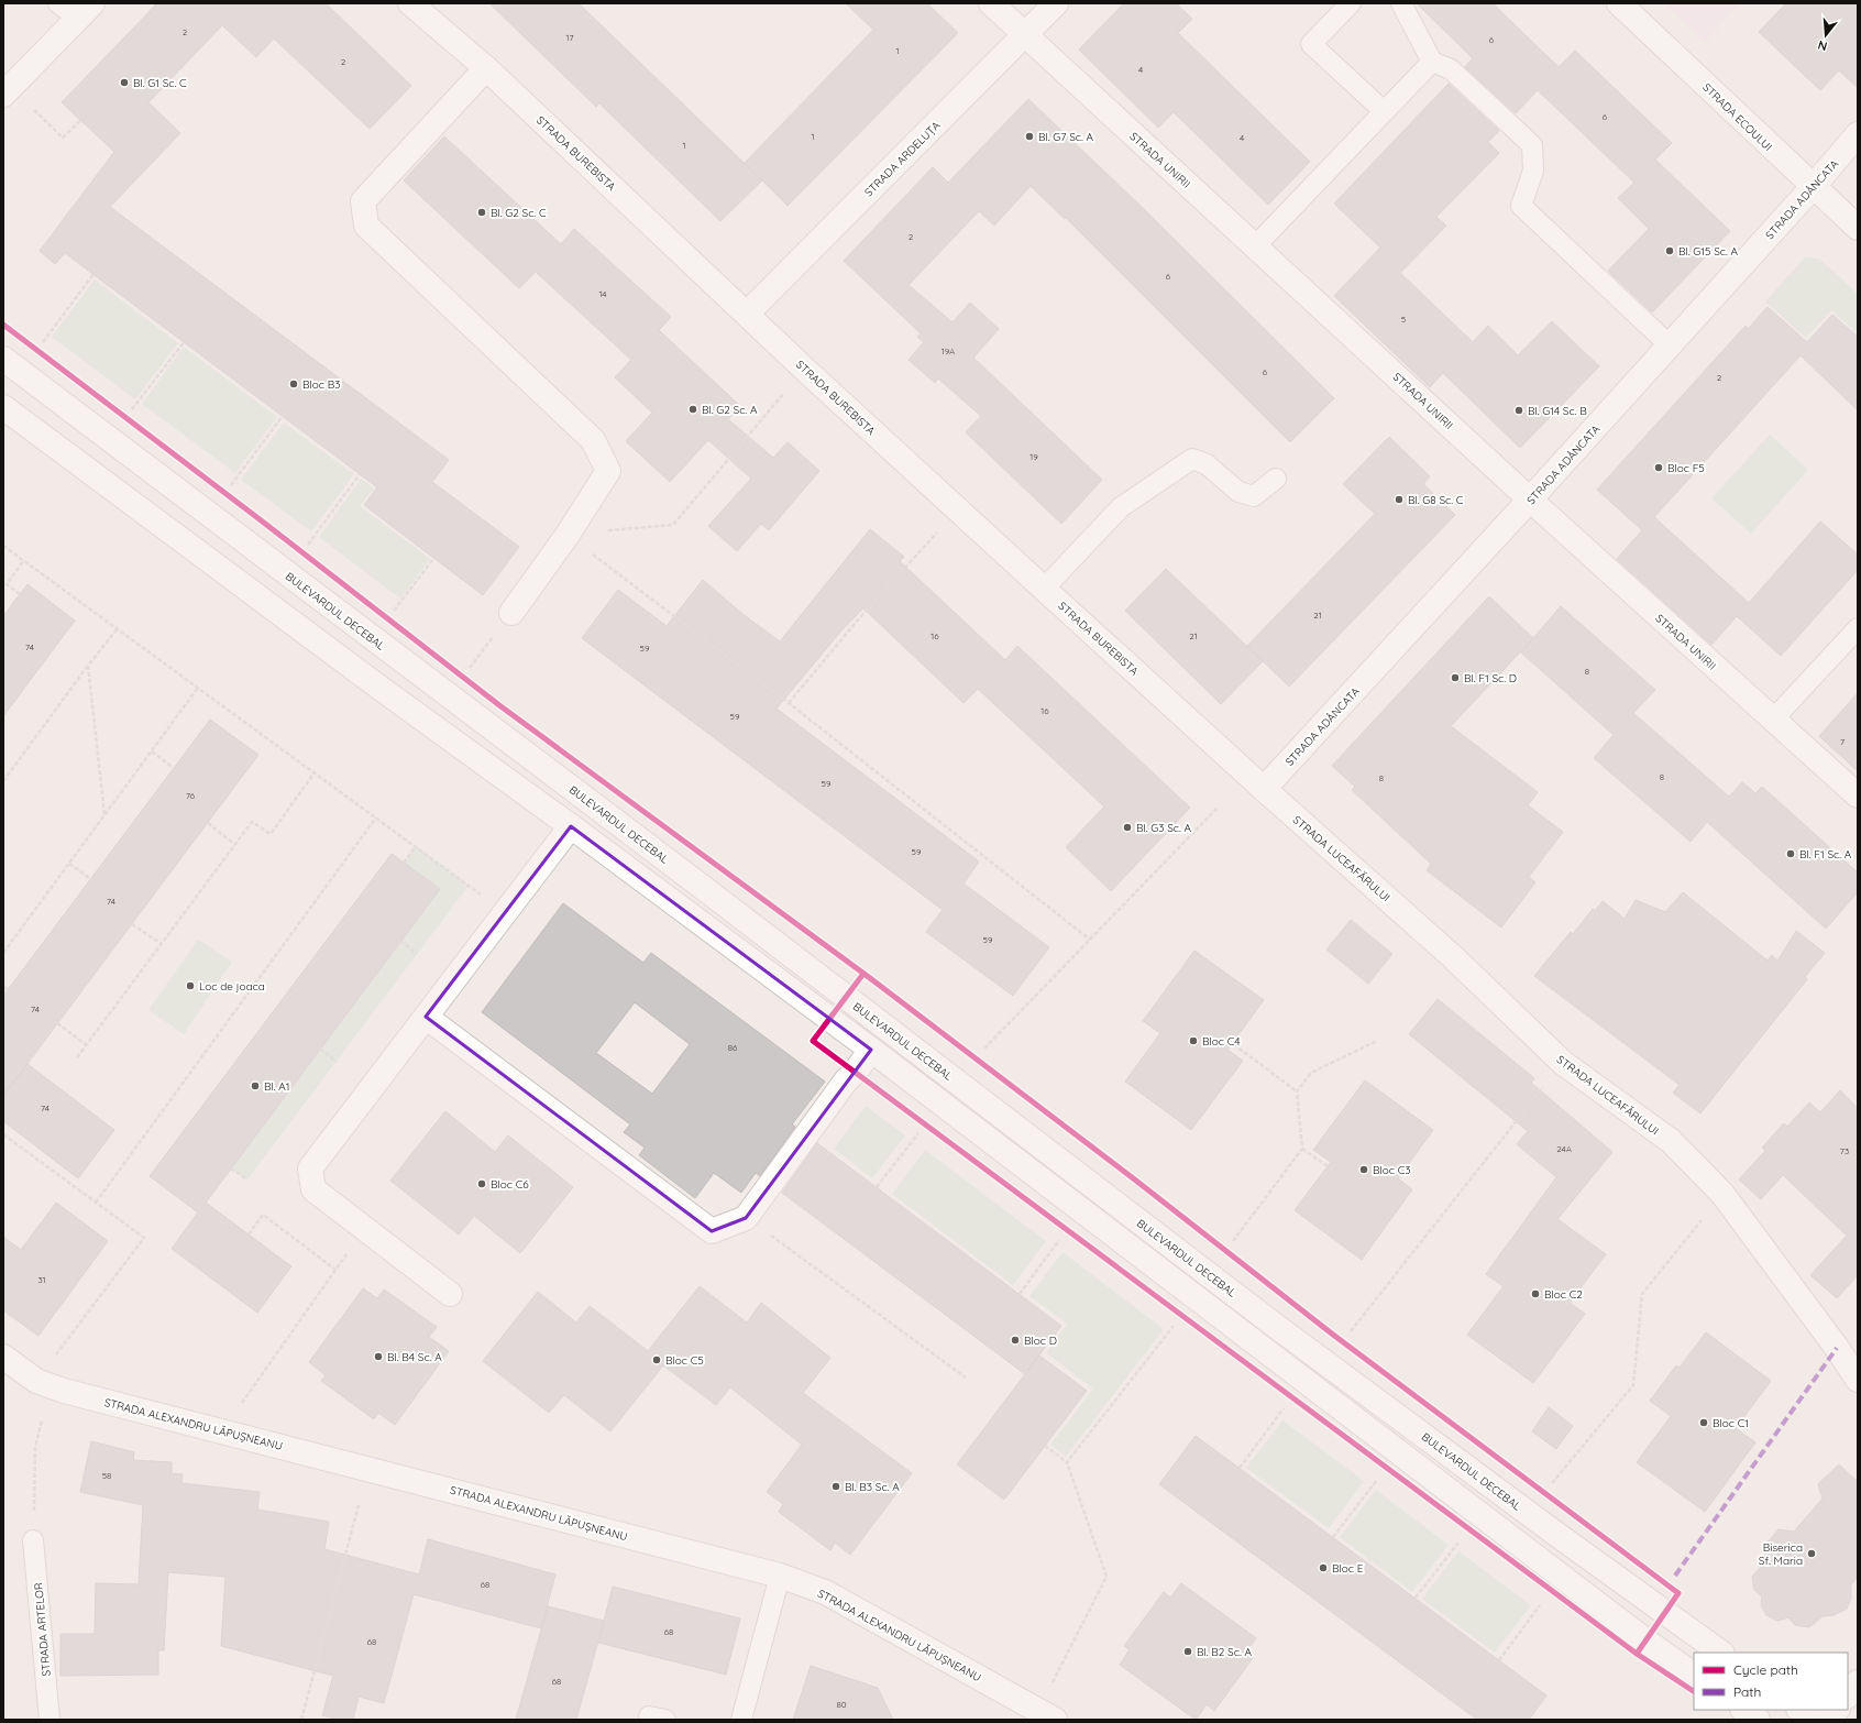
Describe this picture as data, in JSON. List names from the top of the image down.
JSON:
{
  "streets": {
    "street": [
      "STRADA ECOULUI",
      "STRADA BUREBISTA",
      "STRADA ARDELUȚA",
      "STRADA UNIRII",
      "STRADA ADÂNCATA",
      "BULEVARDUL DECEBAL",
      "STRADA LUCEAFĂRULUI",
      "STRADA ALEXANDRU LĂPUȘNEANU"
    ],
    "lane": ["STRADA ARTELOR"]
  },
  "crossings": [
    ["STRADA ECOULUI", "STRADA ADÂNCATA"],
    ["STRADA BUREBISTA", "STRADA ARDELUȚA"],
    ["STRADA BUREBISTA", "STRADA ADÂNCATA"],
    ["STRADA BUREBISTA", "STRADA LUCEAFĂRULUI"],
    ["STRADA ARDELUȚA", "STRADA UNIRII"],
    ["STRADA UNIRII", "STRADA ADÂNCATA"],
    ["STRADA ADÂNCATA", "STRADA LUCEAFĂRULUI"]
  ],
  "places": [
    "Bl. G1 Sc. C",
    "Bl. G7 Sc. A",
    "Bl. G2 Sc. C",
    "Bl. G15 Sc. A",
    "Bloc B3",
    "Bl. G2 Sc. A",
    "Bl. G14 Sc. B",
    "Bloc F5",
    "Bl. G8 Sc. C",
    "Bl. F1 Sc. D",
    "Bl. G3 Sc. A",
    "Bl. F1 Sc. A",
    "Loc de joaca",
    "Bloc C4",
    "Bl. A1",
    "Bloc C3",
    "Bloc C6",
    "Bloc C2",
    "Bloc D",
    "Bl. B4 Sc. A",
    "Bloc C5",
    "Bloc C1",
    "Bl. B3 Sc. A",
    "Biserica Sf. Maria",
    "Bloc E",
    "Bl. B2 Sc. A"
  ],
  "house_numbers": [
    "2",
    "17",
    "6",
    "1",
    "2",
    "4",
    "6",
    "1",
    "4",
    "1",
    "2",
    "6",
    "14",
    "5",
    "19A",
    "6",
    "2",
    "19",
    "21",
    "16",
    "21",
    "74",
    "59",
    "8",
    "16",
    "59",
    "7",
    "8",
    "8",
    "59",
    "76",
    "59",
    "74",
    "59",
    "74",
    "86",
    "74",
    "24A",
    "73",
    "31",
    "58",
    "68",
    "68",
    "68",
    "68",
    "80"
  ],
  "legend": ["Cycle path", "Path"],
  "north": "bottom"
}
